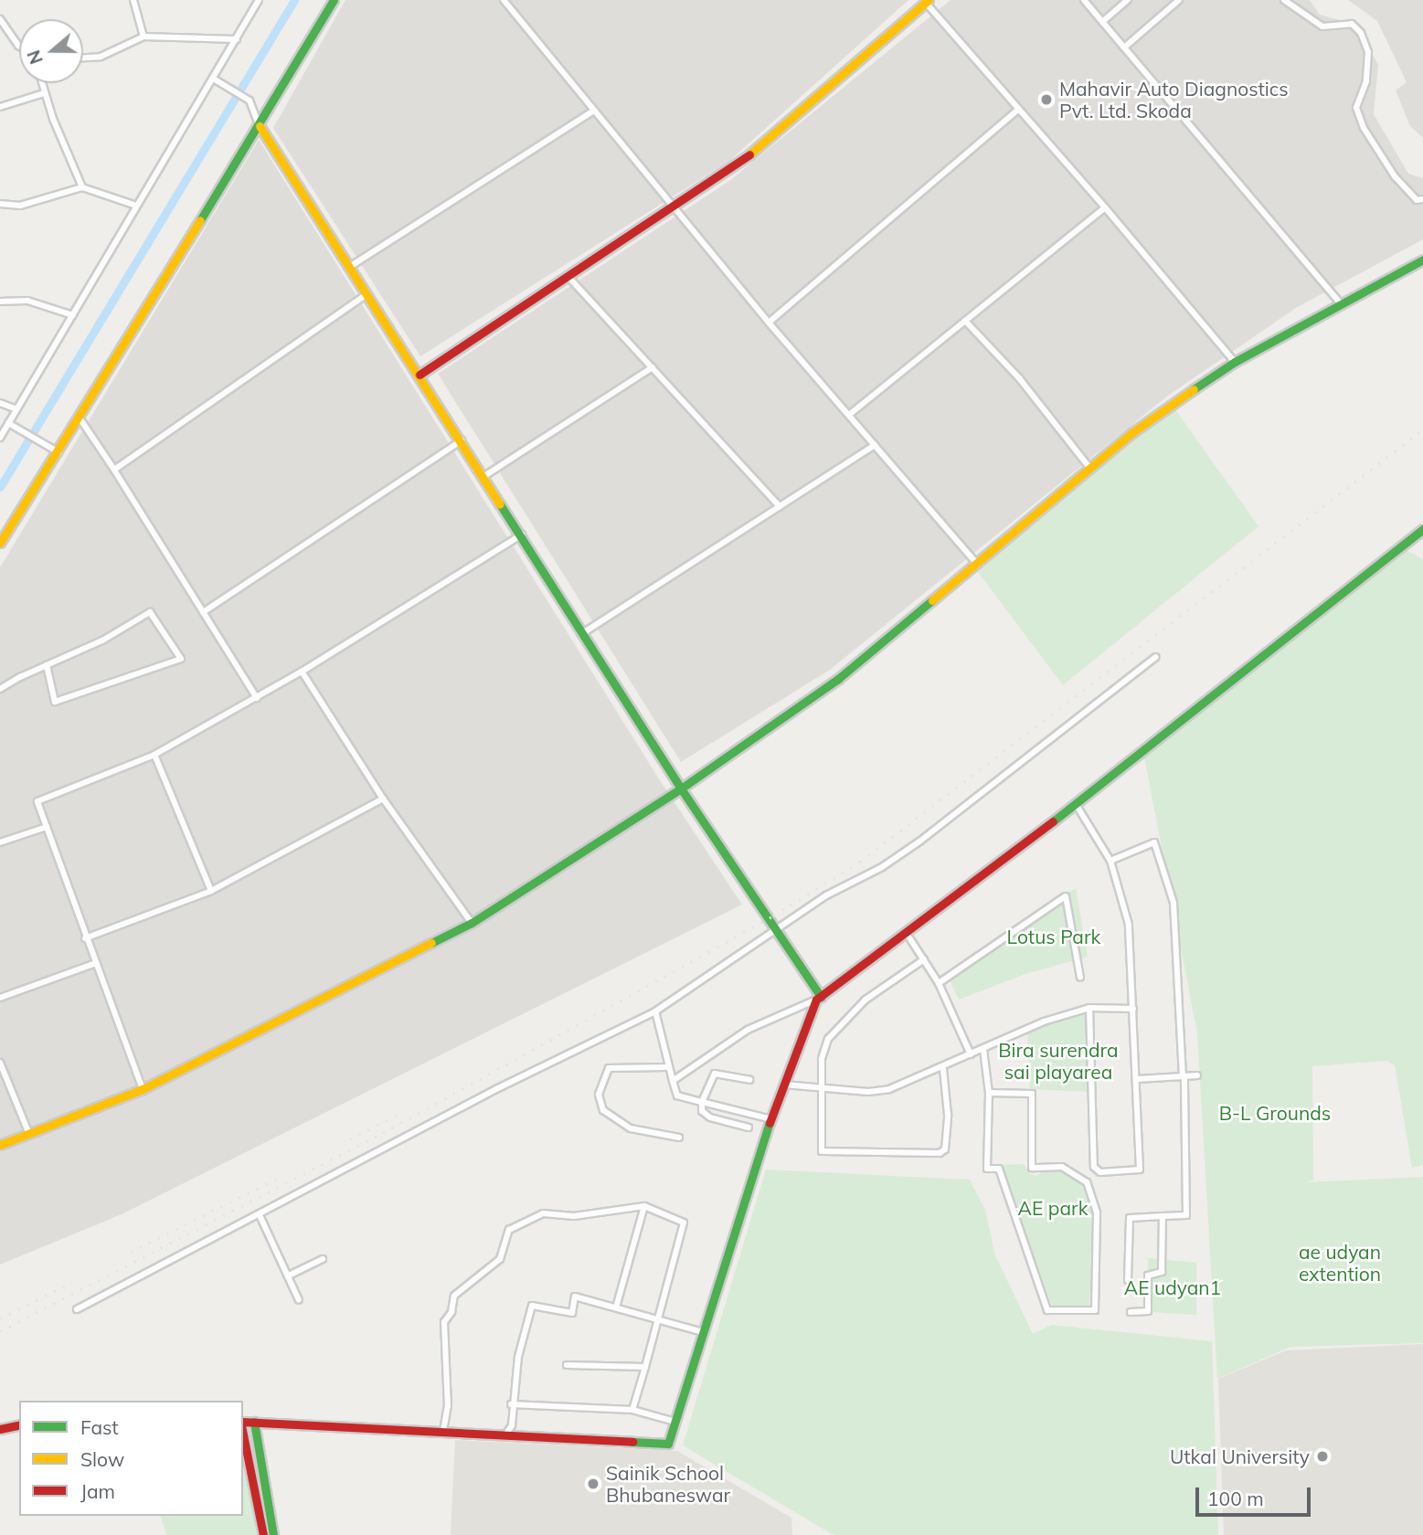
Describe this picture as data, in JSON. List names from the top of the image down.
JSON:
{
  "parks": [
    "Lotus Park",
    "Bira surendra sai playarea",
    "B-L Grounds",
    "AE park",
    "ae udyan extention",
    "AE udyan1"
  ],
  "places": ["Mahavir Auto Diagnostics Pvt. Ltd. Skoda", "Utkal University", "Sainik School Bhubaneswar"],
  "legend": ["Fast", "Slow", "Jam"],
  "scale_bar": "100 m",
  "north": "left"
}
